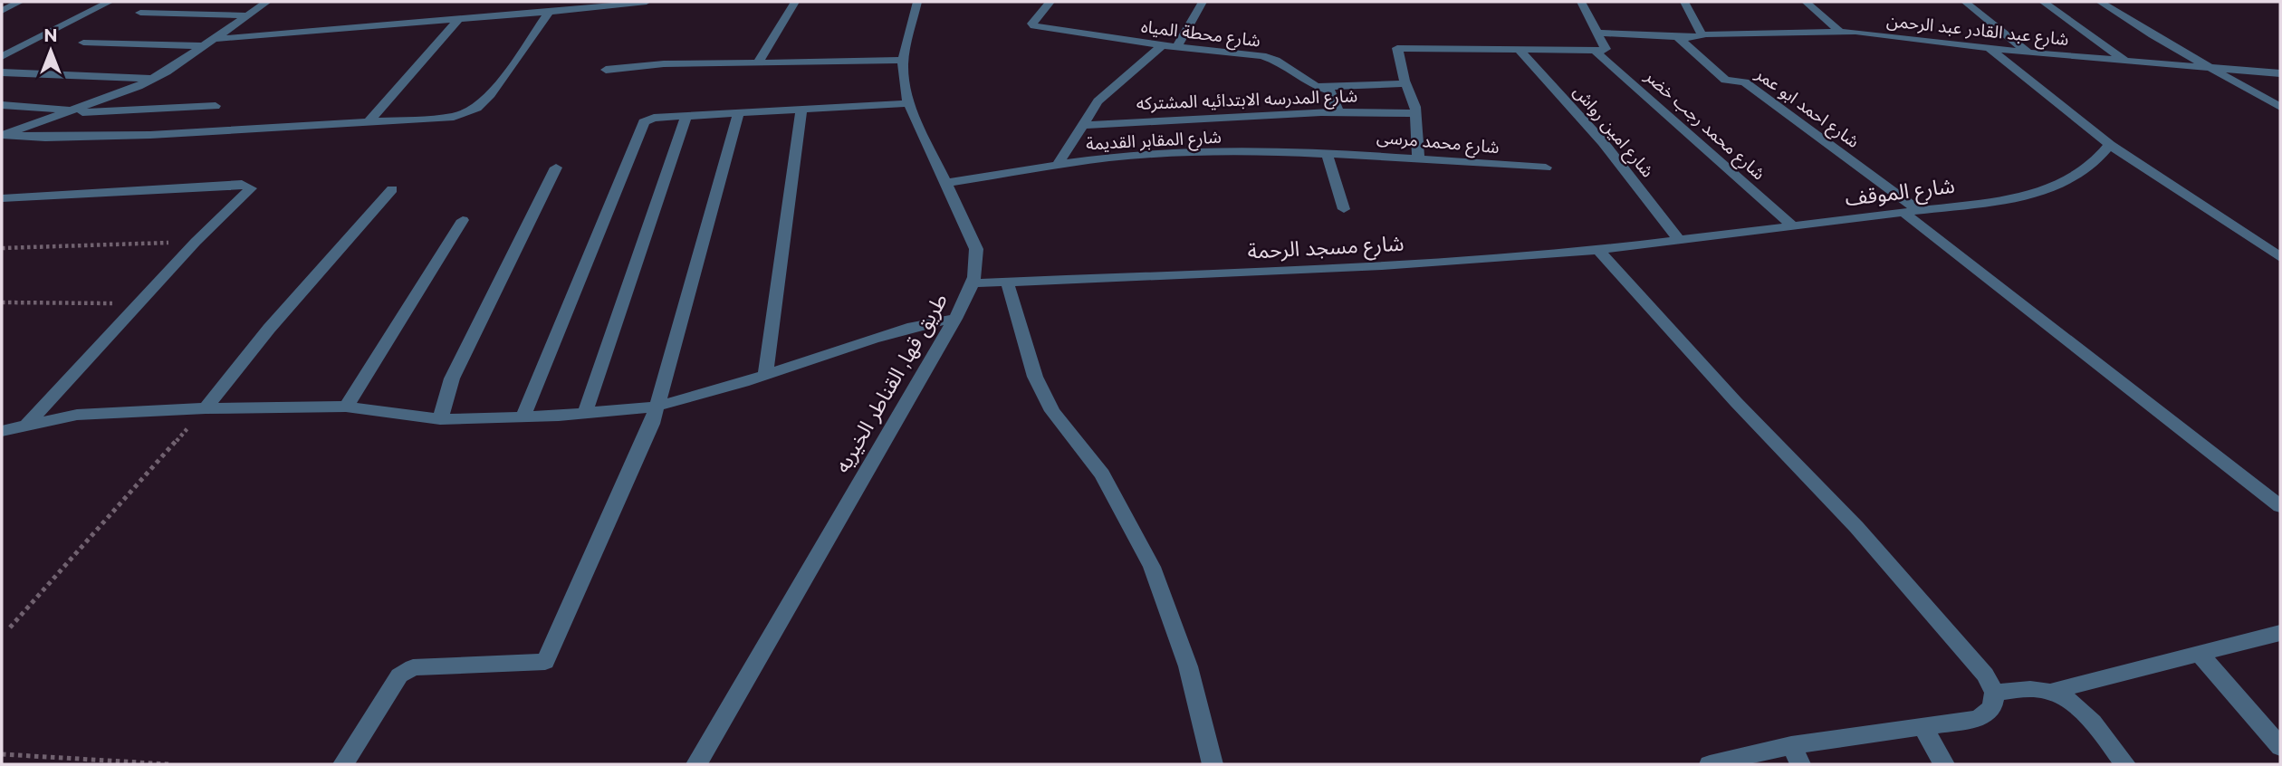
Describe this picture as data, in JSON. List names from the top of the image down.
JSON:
{
  "streets": {
    "street": [
      "شارع عبد القادر عبد الرحمن",
      "شارع محطة المياه",
      "شارع المدرسه الابتدائيه المشتركه",
      "شارع احمد ابو عمر",
      "شارع محمد رجب خضر",
      "شارع امين رواش",
      "شارع المقابر القديمة",
      "شارع محمد مرسى",
      "شارع الموقف",
      "شارع مسجد الرحمة",
      "طريق قها, القناطر الخيريه"
    ]
  },
  "crossings": [
    ["شارع عبد القادر عبد الرحمن", "شارع احمد ابو عمر"],
    ["شارع محطة المياه", "شارع المدرسه الابتدائيه المشتركه"],
    ["شارع احمد ابو عمر", "شارع الموقف"],
    ["شارع محمد رجب خضر", "شارع الموقف"],
    ["شارع امين رواش", "شارع الموقف"],
    ["شارع امين رواش", "شارع مسجد الرحمة"],
    ["شارع المقابر القديمة", "شارع محمد مرسى"],
    ["شارع المقابر القديمة", "طريق قها, القناطر الخيريه"],
    ["شارع الموقف", "شارع مسجد الرحمة"],
    ["شارع مسجد الرحمة", "طريق قها, القناطر الخيريه"]
  ],
  "north": "top"
}
